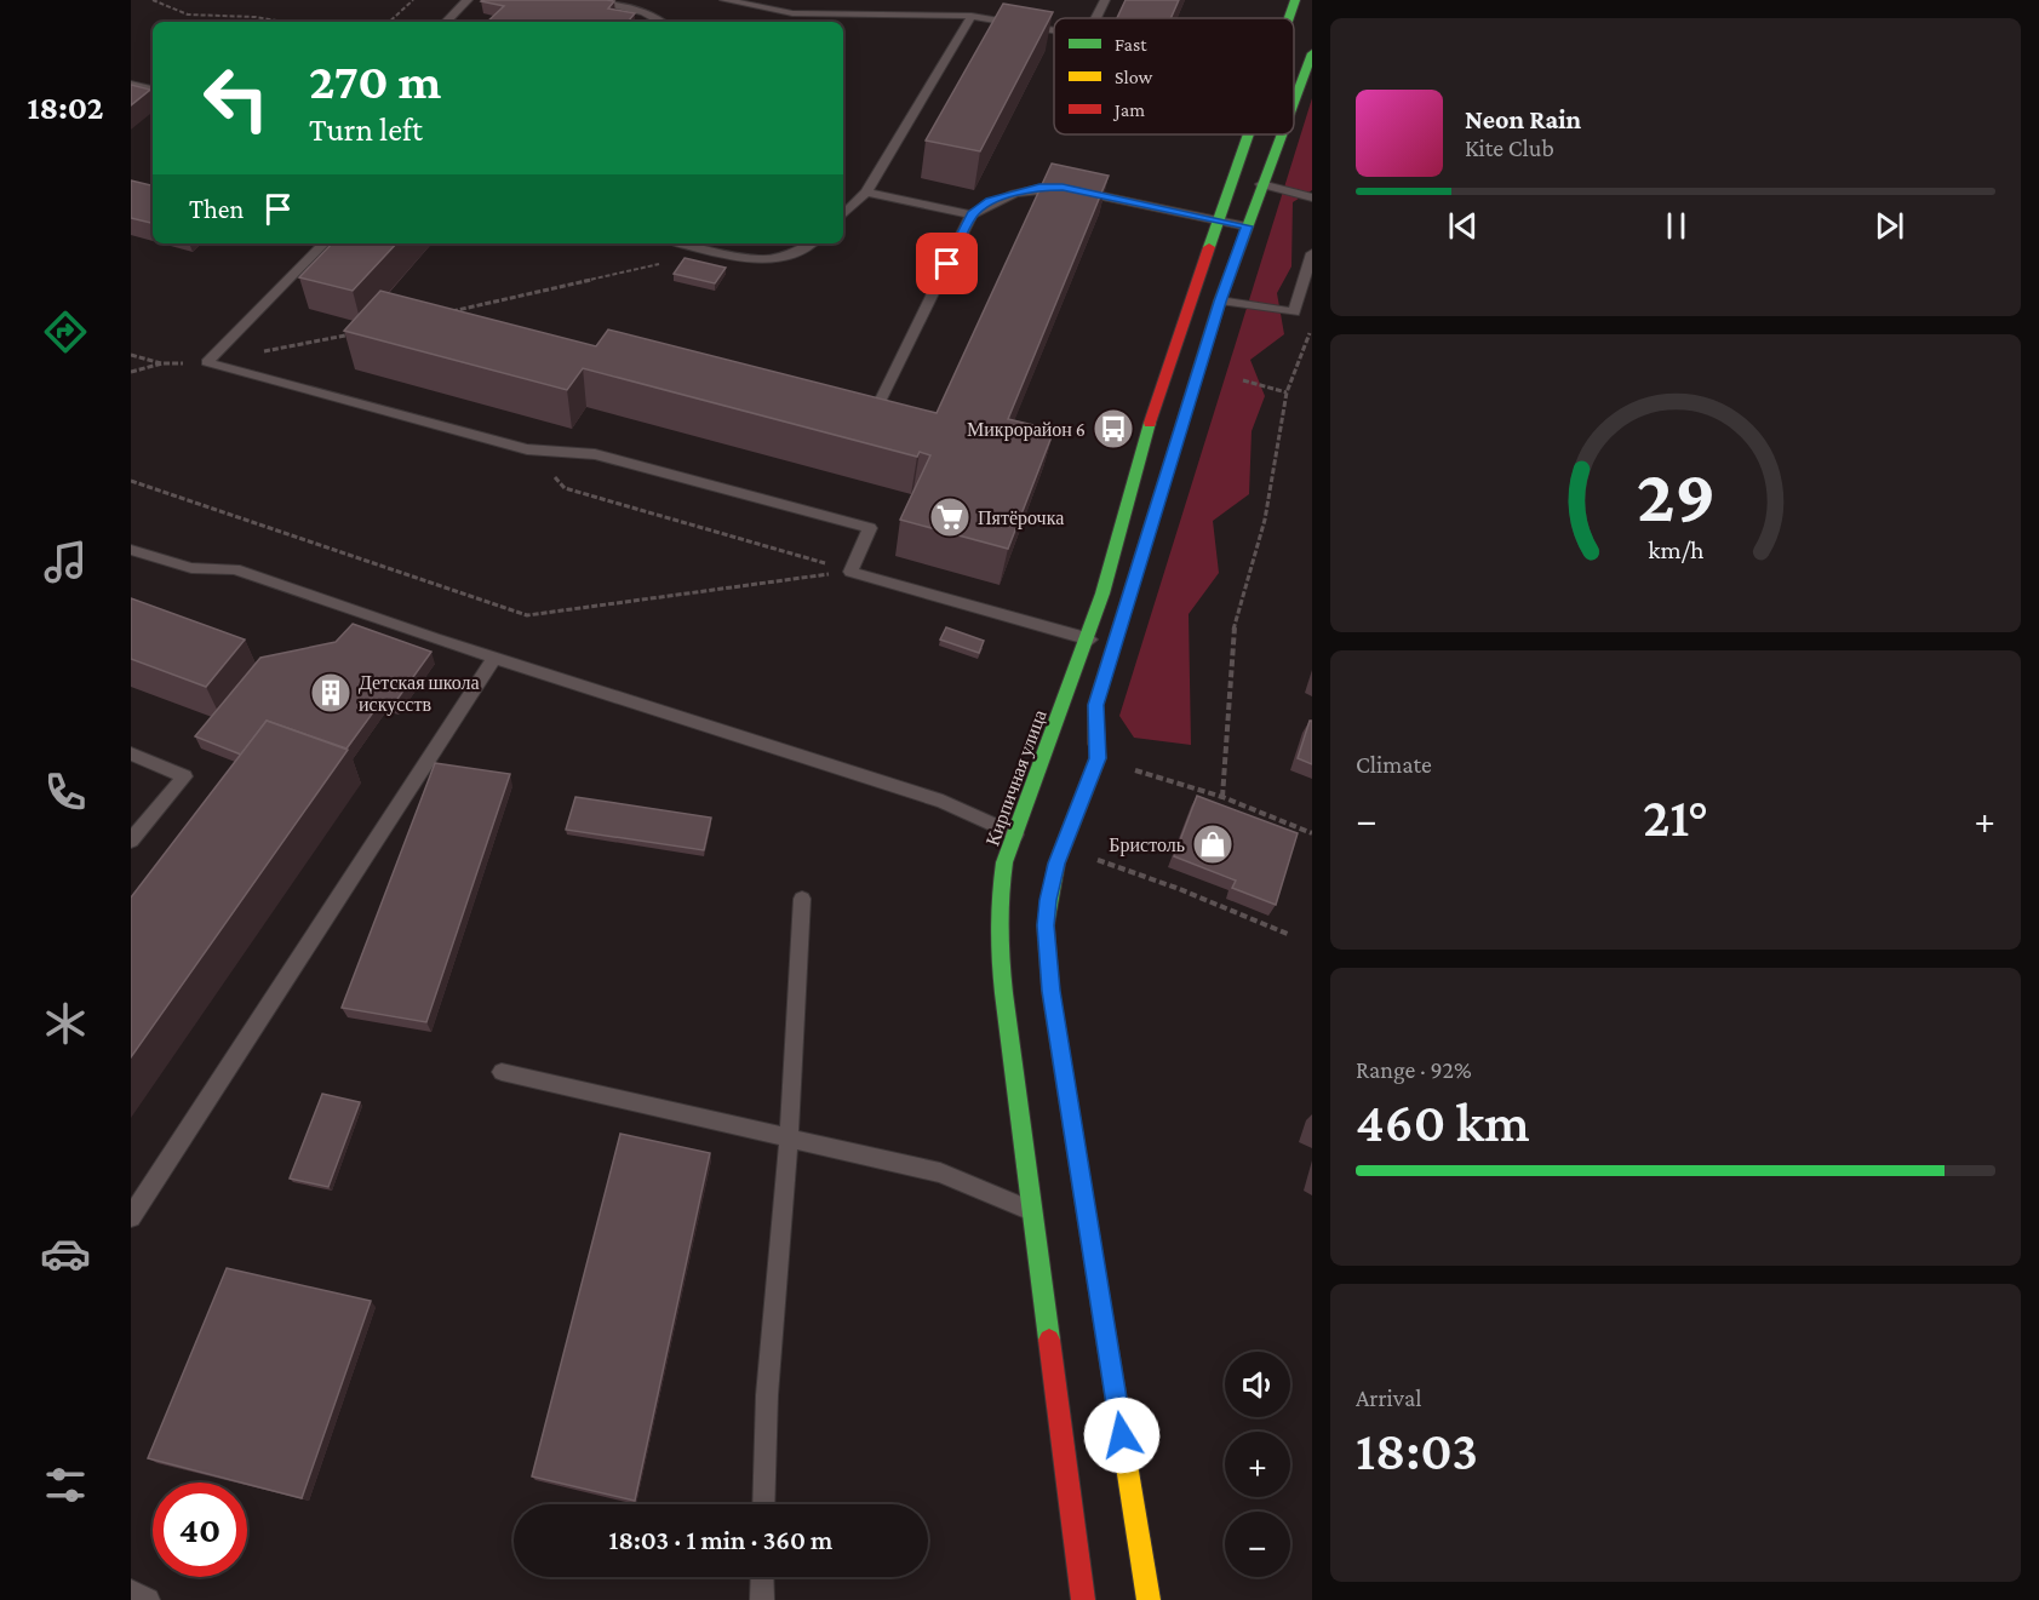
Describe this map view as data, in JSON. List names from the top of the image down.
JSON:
{
  "streets": {
    "street": ["Кирпичная улица"]
  },
  "places": {
    "bus stop": ["Микрорайон 6"],
    "supermarket": ["Пятёрочка"],
    "building": ["Детская школа искусств"],
    "shop": ["Бристоль"]
  },
  "legend": ["Fast", "Slow", "Jam"],
  "page": {
    "tabs": "18:02",
    "turn": ["270 m", "Turn left"],
    "song": ["Neon Rain", "Kite Club"],
    "then": "Then",
    "tile": [
      "Climate",
      ["Range · 92%", "460 km"],
      ["Arrival", "18:03"]
    ],
    "heat": ["−", "21°", "+"],
    "map_buttons": ["+", "−"],
    "limit": "40",
    "trip": "18:03 · 1 min · 360 m",
    "gauge": ["29", "km/h"]
  }
}
